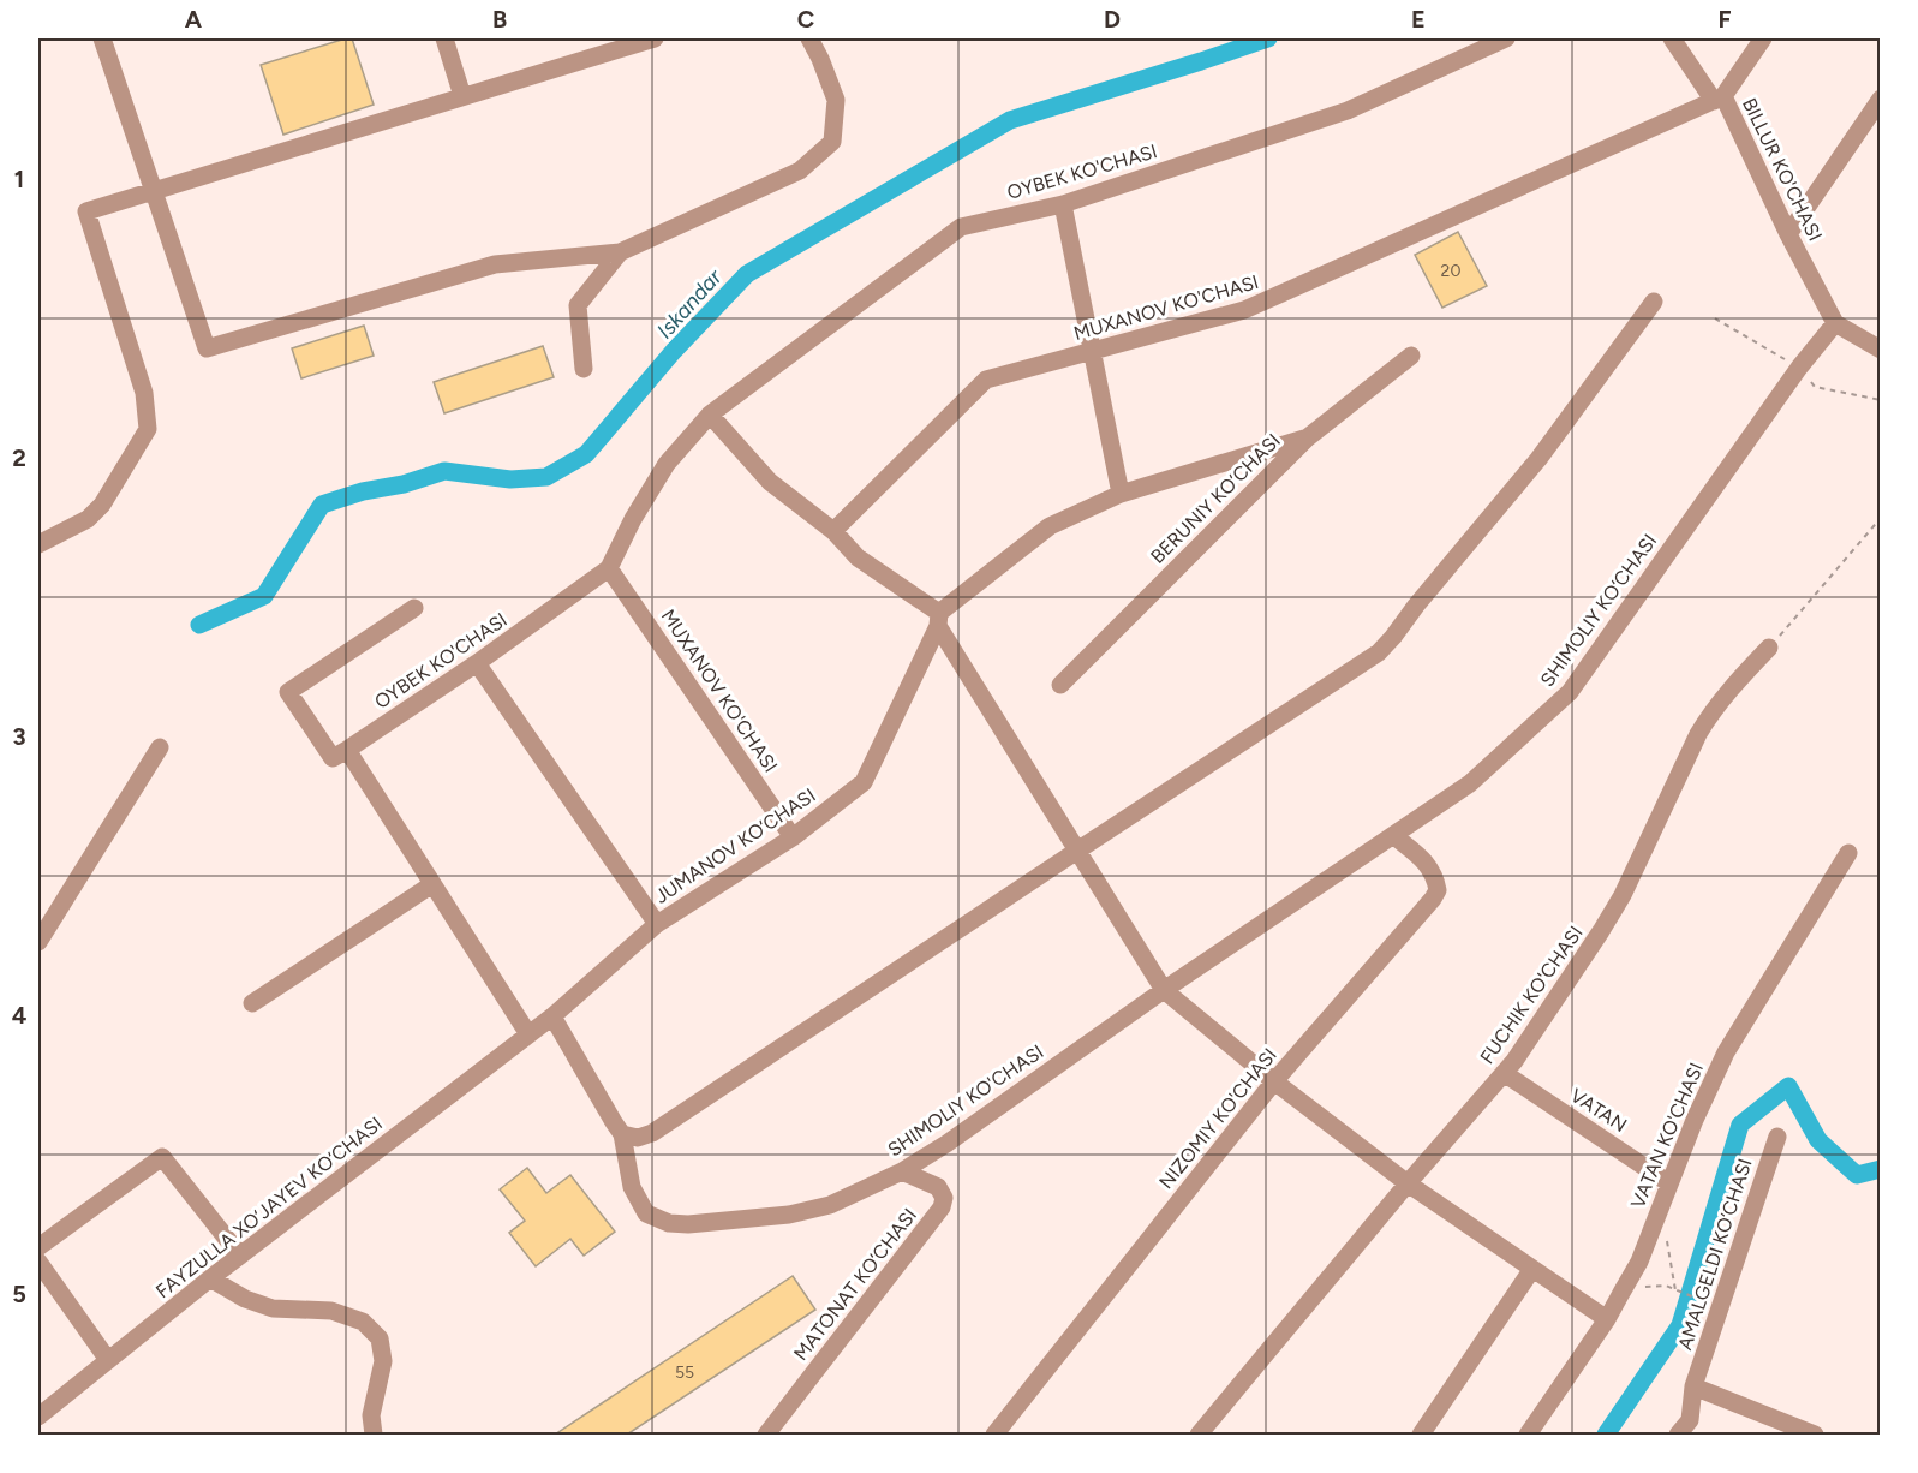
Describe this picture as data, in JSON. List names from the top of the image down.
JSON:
{
  "streets": {
    "street": [
      "BILLUR KO'CHASI",
      "OYBEK KO'CHASI",
      "MUXANOV KO'CHASI",
      "BERUNIY KO‘CHASI",
      "SHIMOLIY KO‘CHASI",
      "JUMANOV KO‘CHASI",
      "FUCHIK KO'CHASI",
      "SHIMOLIY KO'CHASI",
      "VATAN",
      "NIZOMIY KO'CHASI",
      "VATAN KO'CHASI",
      "FAYZULLA XO‘JAYEV KO‘CHASI",
      "AMALGELDI KO‘CHASI",
      "MATONAT KO‘CHASI"
    ]
  },
  "crossings": [
    ["BILLUR KO'CHASI", "MUXANOV KO'CHASI"],
    ["BILLUR KO'CHASI", "SHIMOLIY KO‘CHASI"],
    ["OYBEK KO'CHASI", "MUXANOV KO'CHASI"],
    ["MUXANOV KO'CHASI", "JUMANOV KO‘CHASI"],
    ["BERUNIY KO‘CHASI", "JUMANOV KO‘CHASI"],
    ["SHIMOLIY KO‘CHASI", "SHIMOLIY KO'CHASI"],
    ["SHIMOLIY KO‘CHASI", "NIZOMIY KO'CHASI"],
    ["JUMANOV KO‘CHASI", "FAYZULLA XO‘JAYEV KO‘CHASI"],
    ["FUCHIK KO'CHASI", "VATAN"],
    ["SHIMOLIY KO'CHASI", "MATONAT KO‘CHASI"],
    ["VATAN", "VATAN KO'CHASI"]
  ],
  "water": ["Iskandar"],
  "house_numbers": ["20", "55"],
  "grid": {
    "columns": [
      "A",
      "B",
      "C",
      "D",
      "E",
      "F"
    ],
    "rows": [
      "1",
      "2",
      "3",
      "4",
      "5"
    ]
  }
}
